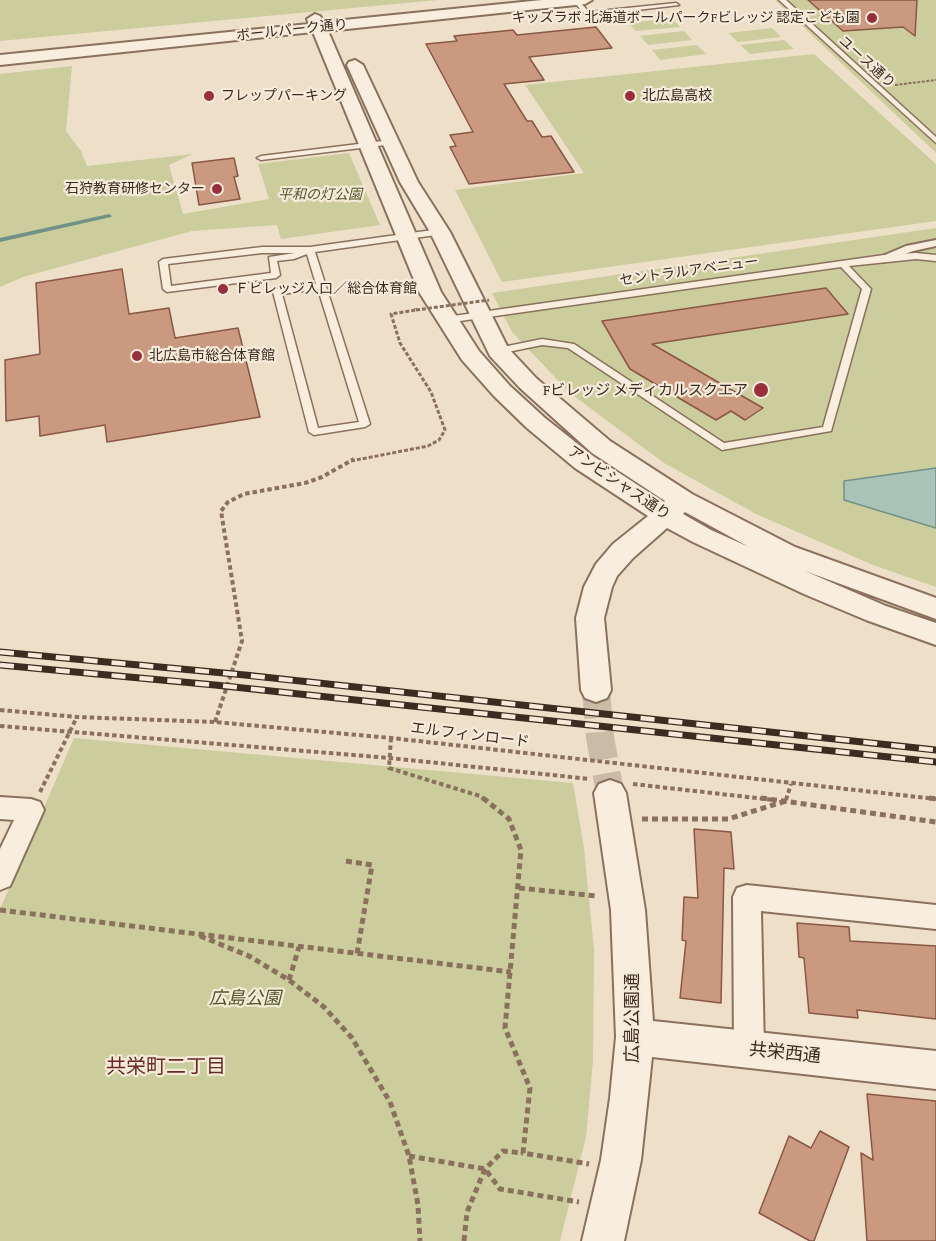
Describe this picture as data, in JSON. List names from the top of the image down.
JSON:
{
  "streets": {
    "street": [
      "ボールパーク通り",
      "アンビシャス通り",
      "広島公園通",
      "共栄西通"
    ],
    "lane": ["ユース通り", "セントラルアベニュー"],
    "path": ["エルフィンロード"]
  },
  "crossings": [
    ["ボールパーク通り", "アンビシャス通り"],
    ["セントラルアベニュー", "アンビシャス通り"],
    ["広島公園通", "共栄西通"]
  ],
  "districts": ["共栄町二丁目"],
  "parks": ["平和の灯公園", "広島公園"],
  "places": [
    "キッズラボ 北海道ボールパークFビレッジ 認定こども園",
    "フレップパーキング",
    "北広島高校",
    "石狩教育研修センター",
    "Ｆビレッジ入口／総合体育館",
    "北広島市総合体育館",
    "Fビレッジ メディカルスクエア"
  ]
}
